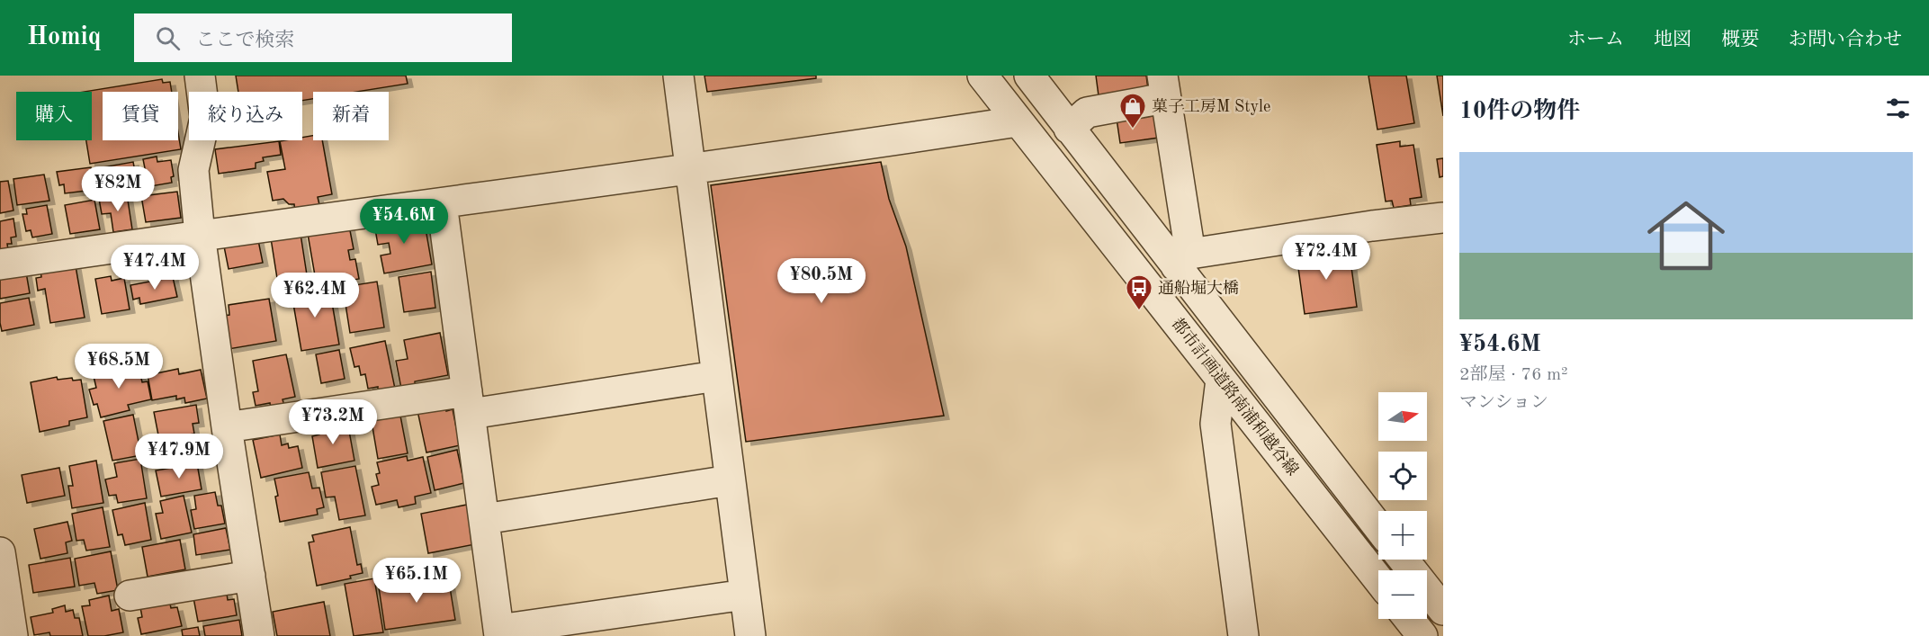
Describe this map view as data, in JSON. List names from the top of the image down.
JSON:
{
  "streets": {
    "street": ["都市計画道路南浦和越谷線"]
  },
  "places": {
    "shop": ["菓子工房M Style"],
    "bus stop": ["通船堀大橋"]
  },
  "north": "right",
  "page": {
    "header": "Homiq",
    "search": "ここで検索",
    "nav": [
      "ホーム",
      "地図",
      "概要",
      "お問い合わせ"
    ],
    "heading": "10件の物件",
    "chip": [
      "購入",
      "賃貸",
      "絞り込み",
      "新着"
    ],
    "list": [
      {
        "name": "¥54.6M",
        "note": "2部屋 · 76 m² · マンション"
      }
    ],
    "price": [
      "¥82M",
      "¥54.6M",
      "¥72.4M",
      "¥47.4M",
      "¥80.5M",
      "¥62.4M",
      "¥68.5M",
      "¥73.2M",
      "¥47.9M",
      "¥65.1M"
    ],
    "map_buttons": ["+", "−"]
  }
}
